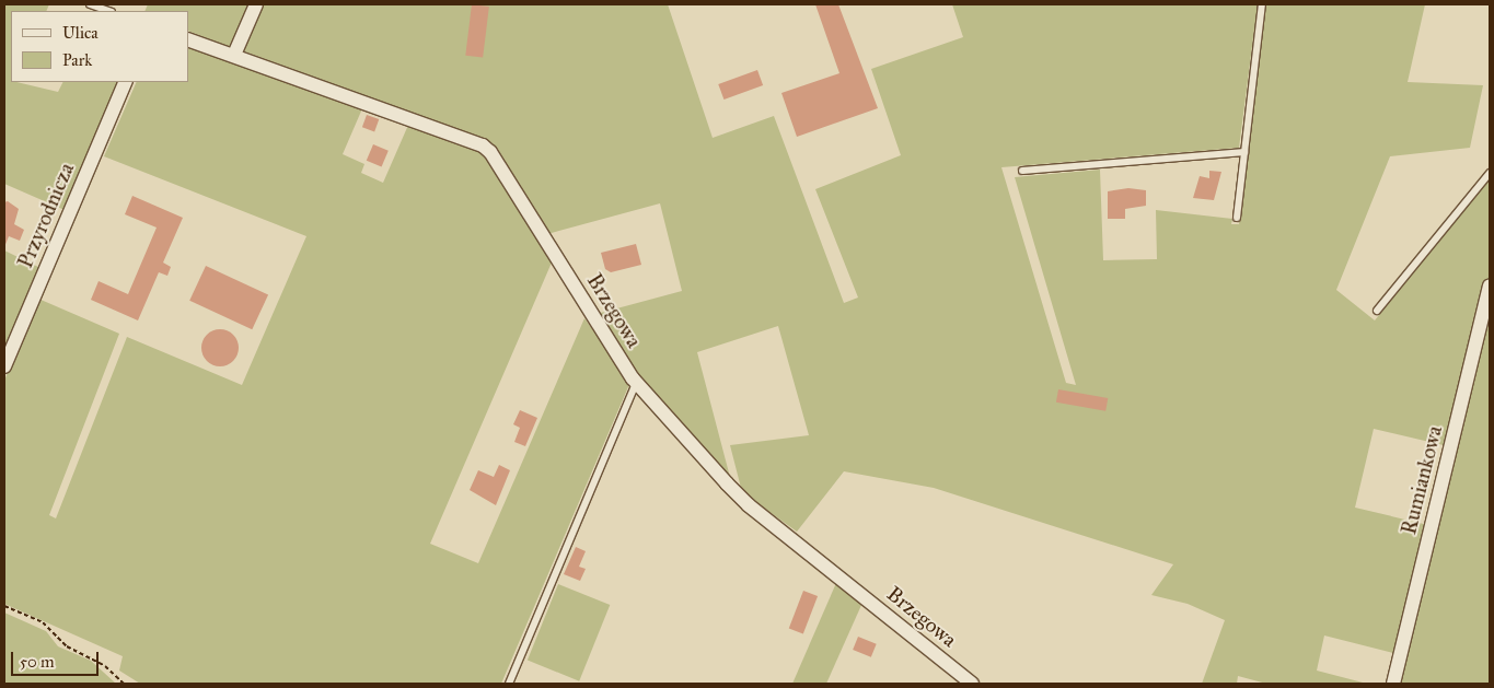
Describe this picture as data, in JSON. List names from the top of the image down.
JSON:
{
  "streets": {
    "street": ["Przyrodnicza", "Brzegowa", "Rumiankowa"]
  },
  "legend": ["Ulica", "Park"],
  "scale_bar": "50 m"
}
